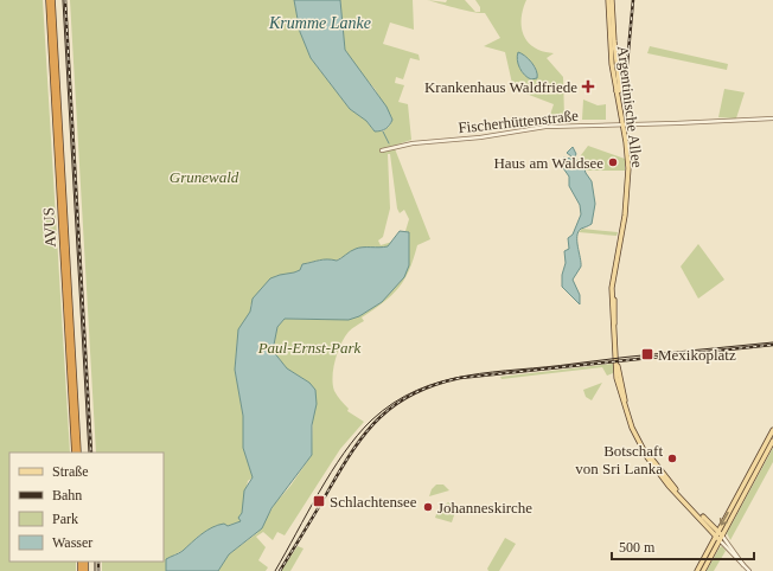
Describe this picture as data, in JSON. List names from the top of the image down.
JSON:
{
  "streets": {
    "highway": ["AVUS"],
    "main road": ["Argentinische Allee"],
    "street": ["Fischerhüttenstraße"]
  },
  "crossings": [
    ["Argentinische Allee", "Fischerhüttenstraße"]
  ],
  "water": ["Krumme Lanke"],
  "parks": ["Grunewald", "Paul-Ernst-Park"],
  "places": {
    "health": ["Krankenhaus Waldfriede"],
    "other": ["Haus am Waldsee", "Botschaft von Sri Lanka", "Johanneskirche"],
    "transit": ["Mexikoplatz", "Schlachtensee"]
  },
  "legend": [
    "Straße",
    "Bahn",
    "Park",
    "Wasser"
  ],
  "scale_bar": "500 m"
}
